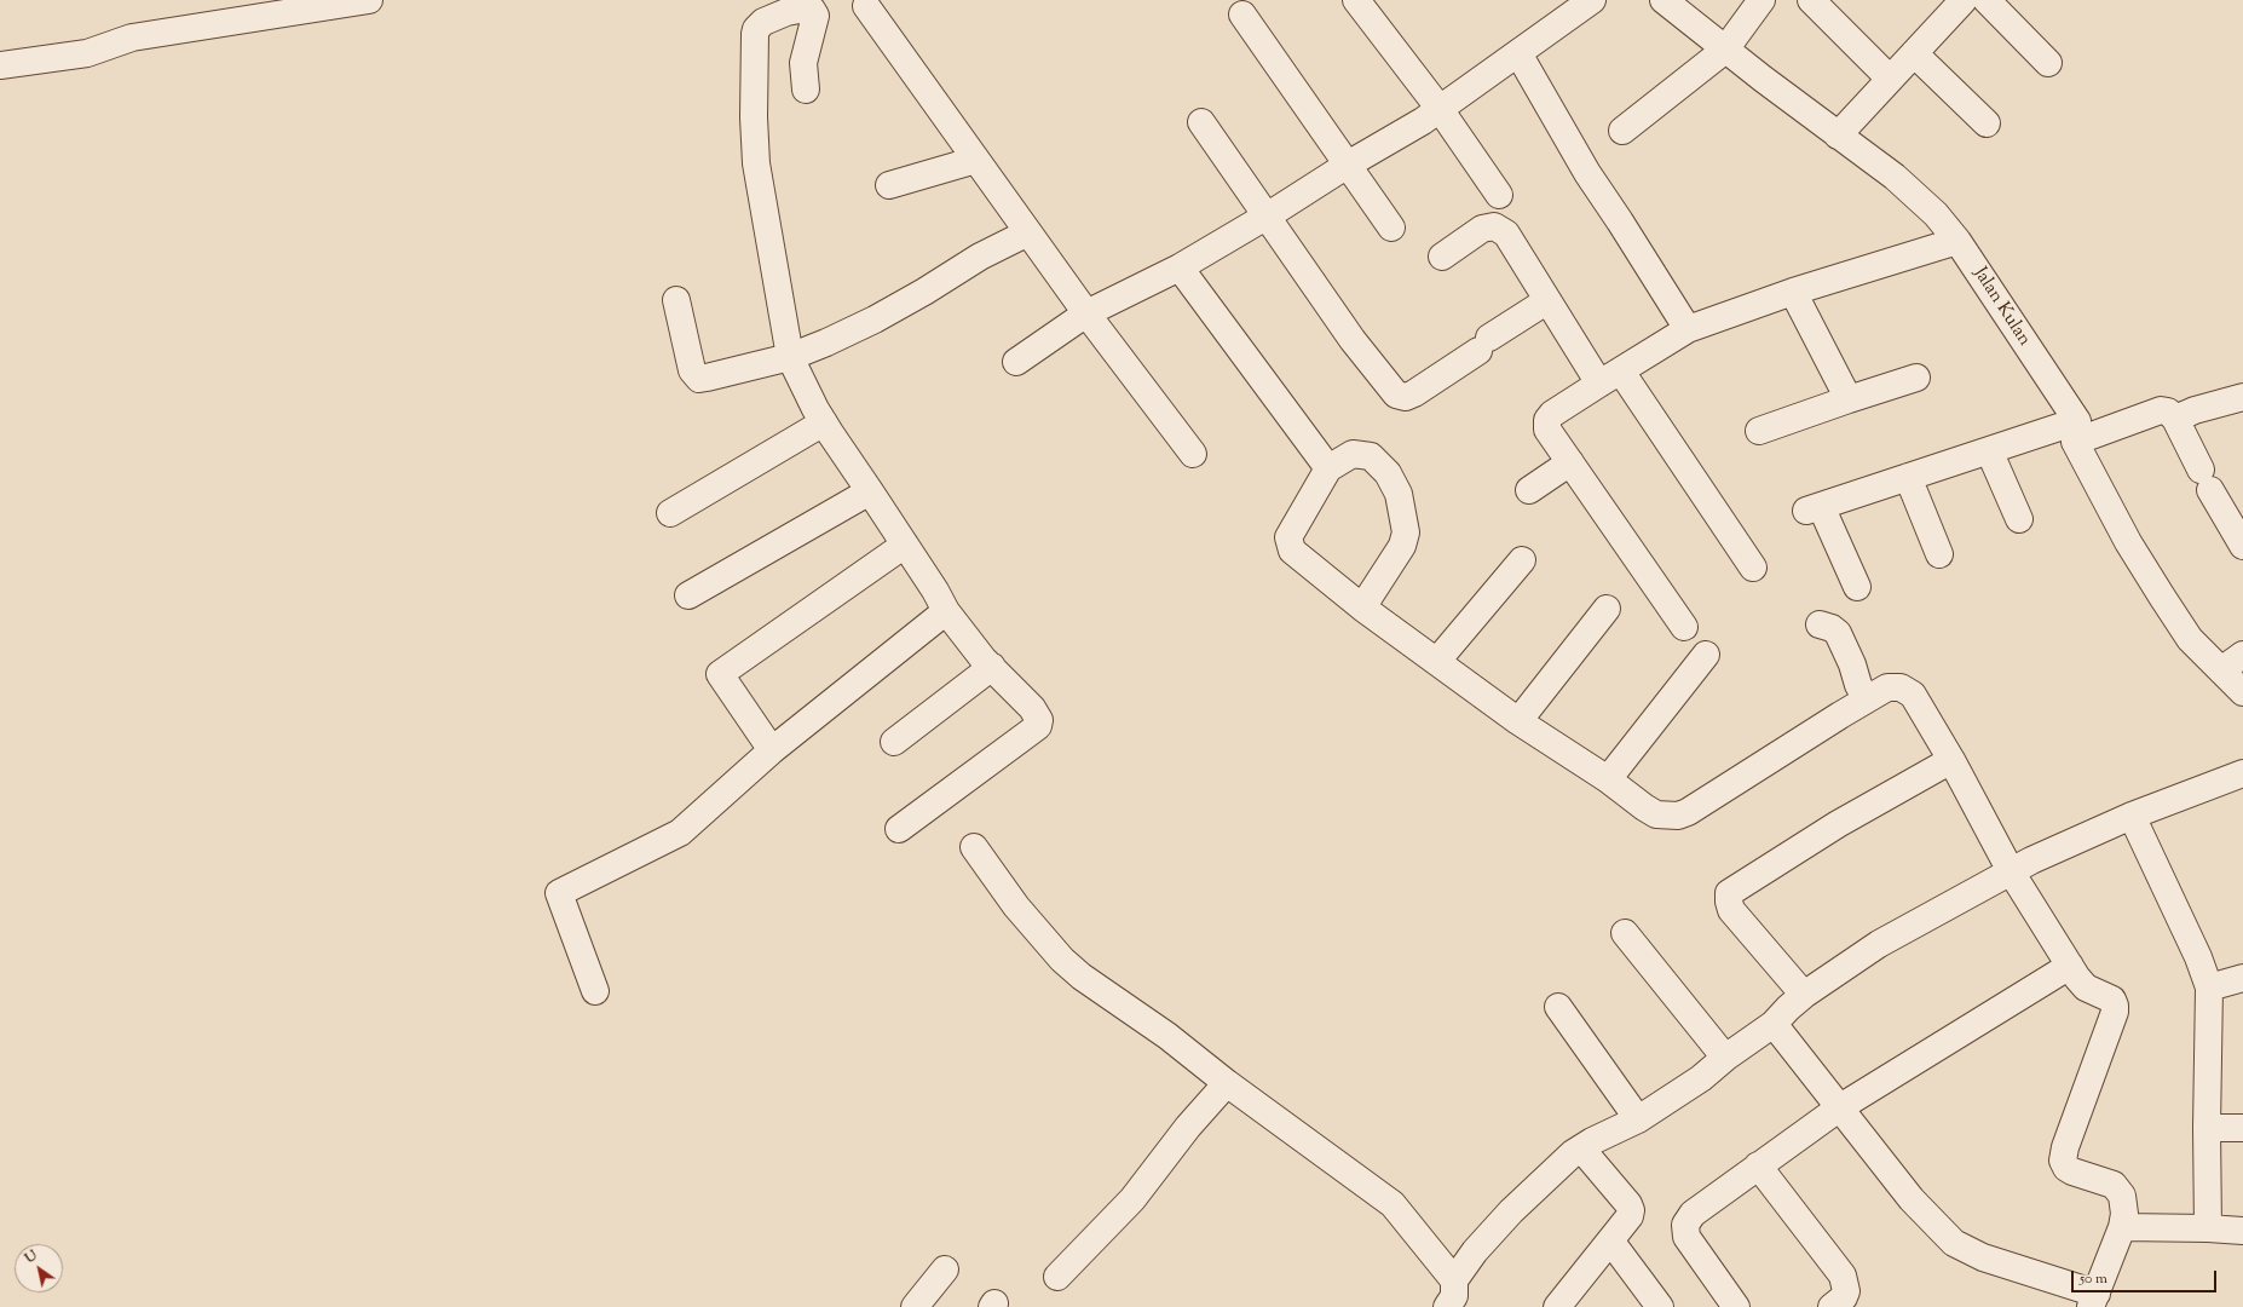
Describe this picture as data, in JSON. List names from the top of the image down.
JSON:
{
  "streets": {
    "street": ["Jalan Kulan"]
  },
  "scale_bar": "50 m",
  "north": "top left"
}
